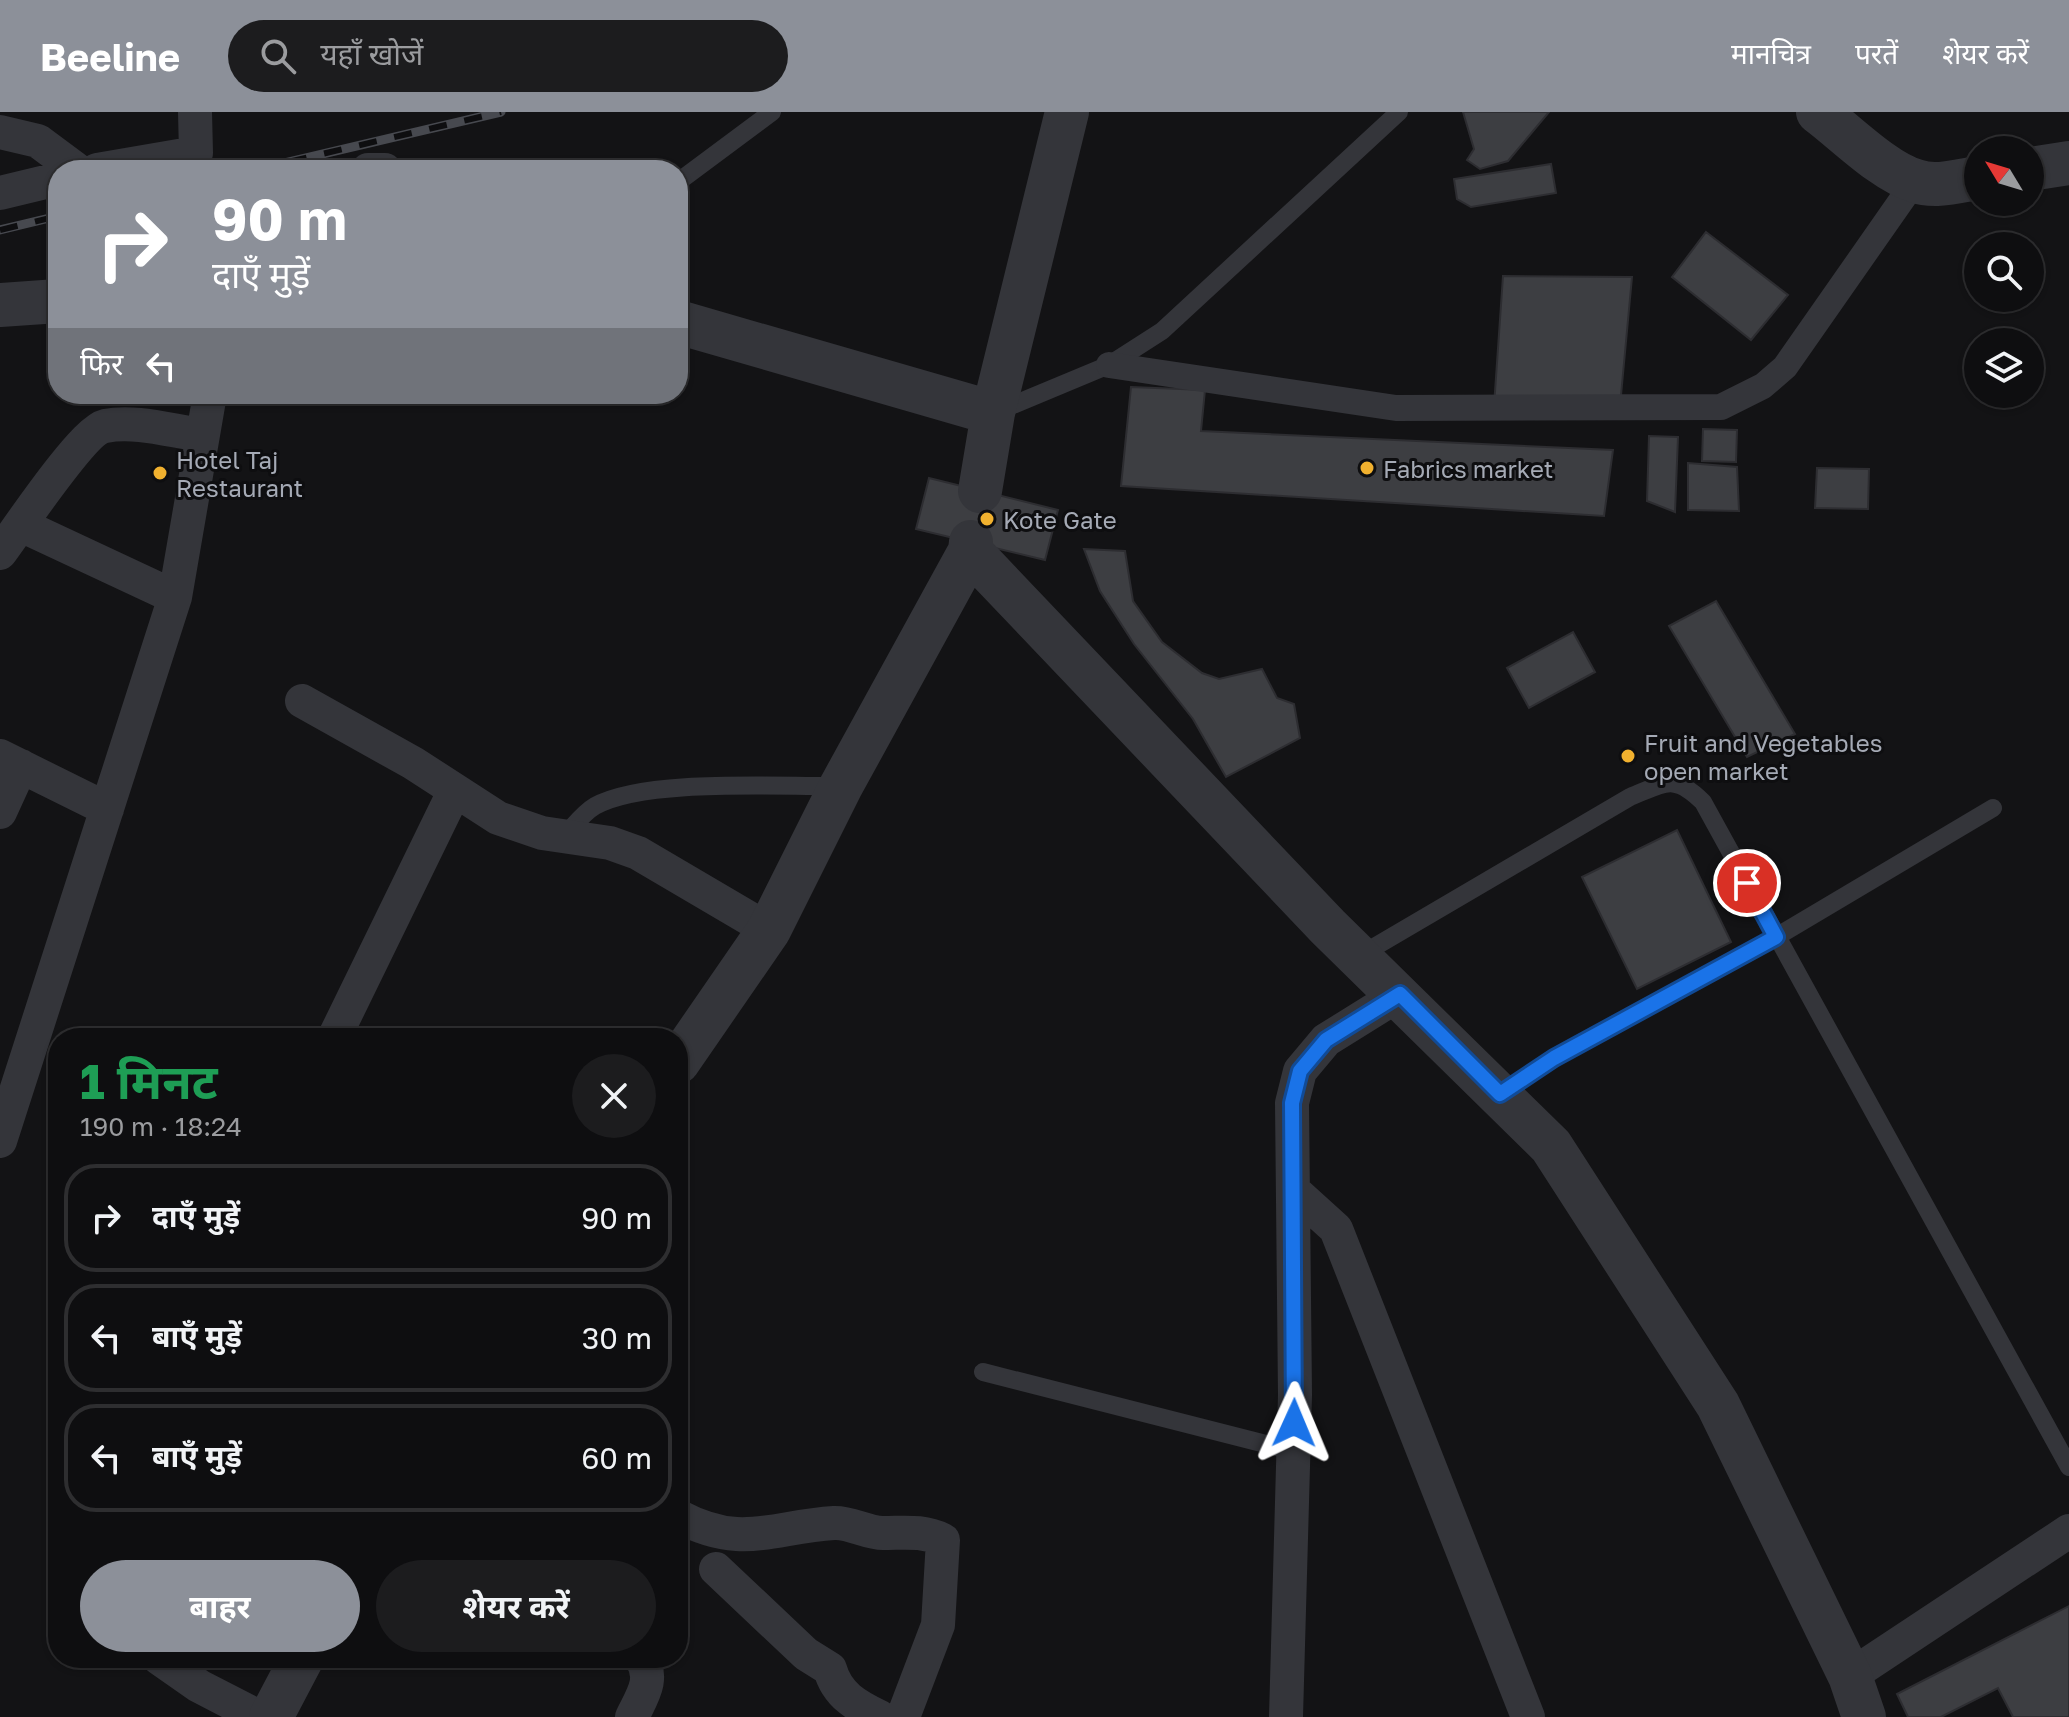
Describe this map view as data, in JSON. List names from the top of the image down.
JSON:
{
  "places": [
    "Fabrics market",
    "Hotel Taj Restaurant",
    "Kote Gate",
    "Fruit and Vegetables open market"
  ],
  "north": "top left",
  "page": {
    "header": "Beeline",
    "search": "यहाँ खोजें",
    "nav": ["मानचित्र", "परतें", "शेयर करें"],
    "turn": ["90 m", "दाएँ मुड़ें"],
    "then": "फिर",
    "heading": ["1 मिनट", "190 m · 18:24"],
    "list": [
      {
        "name": "दाएँ मुड़ें",
        "value": "90 m"
      },
      {
        "name": "बाएँ मुड़ें",
        "value": "30 m"
      },
      {
        "name": "बाएँ मुड़ें",
        "value": "60 m"
      }
    ],
    "buttons": ["बाहर", "शेयर करें"]
  }
}
